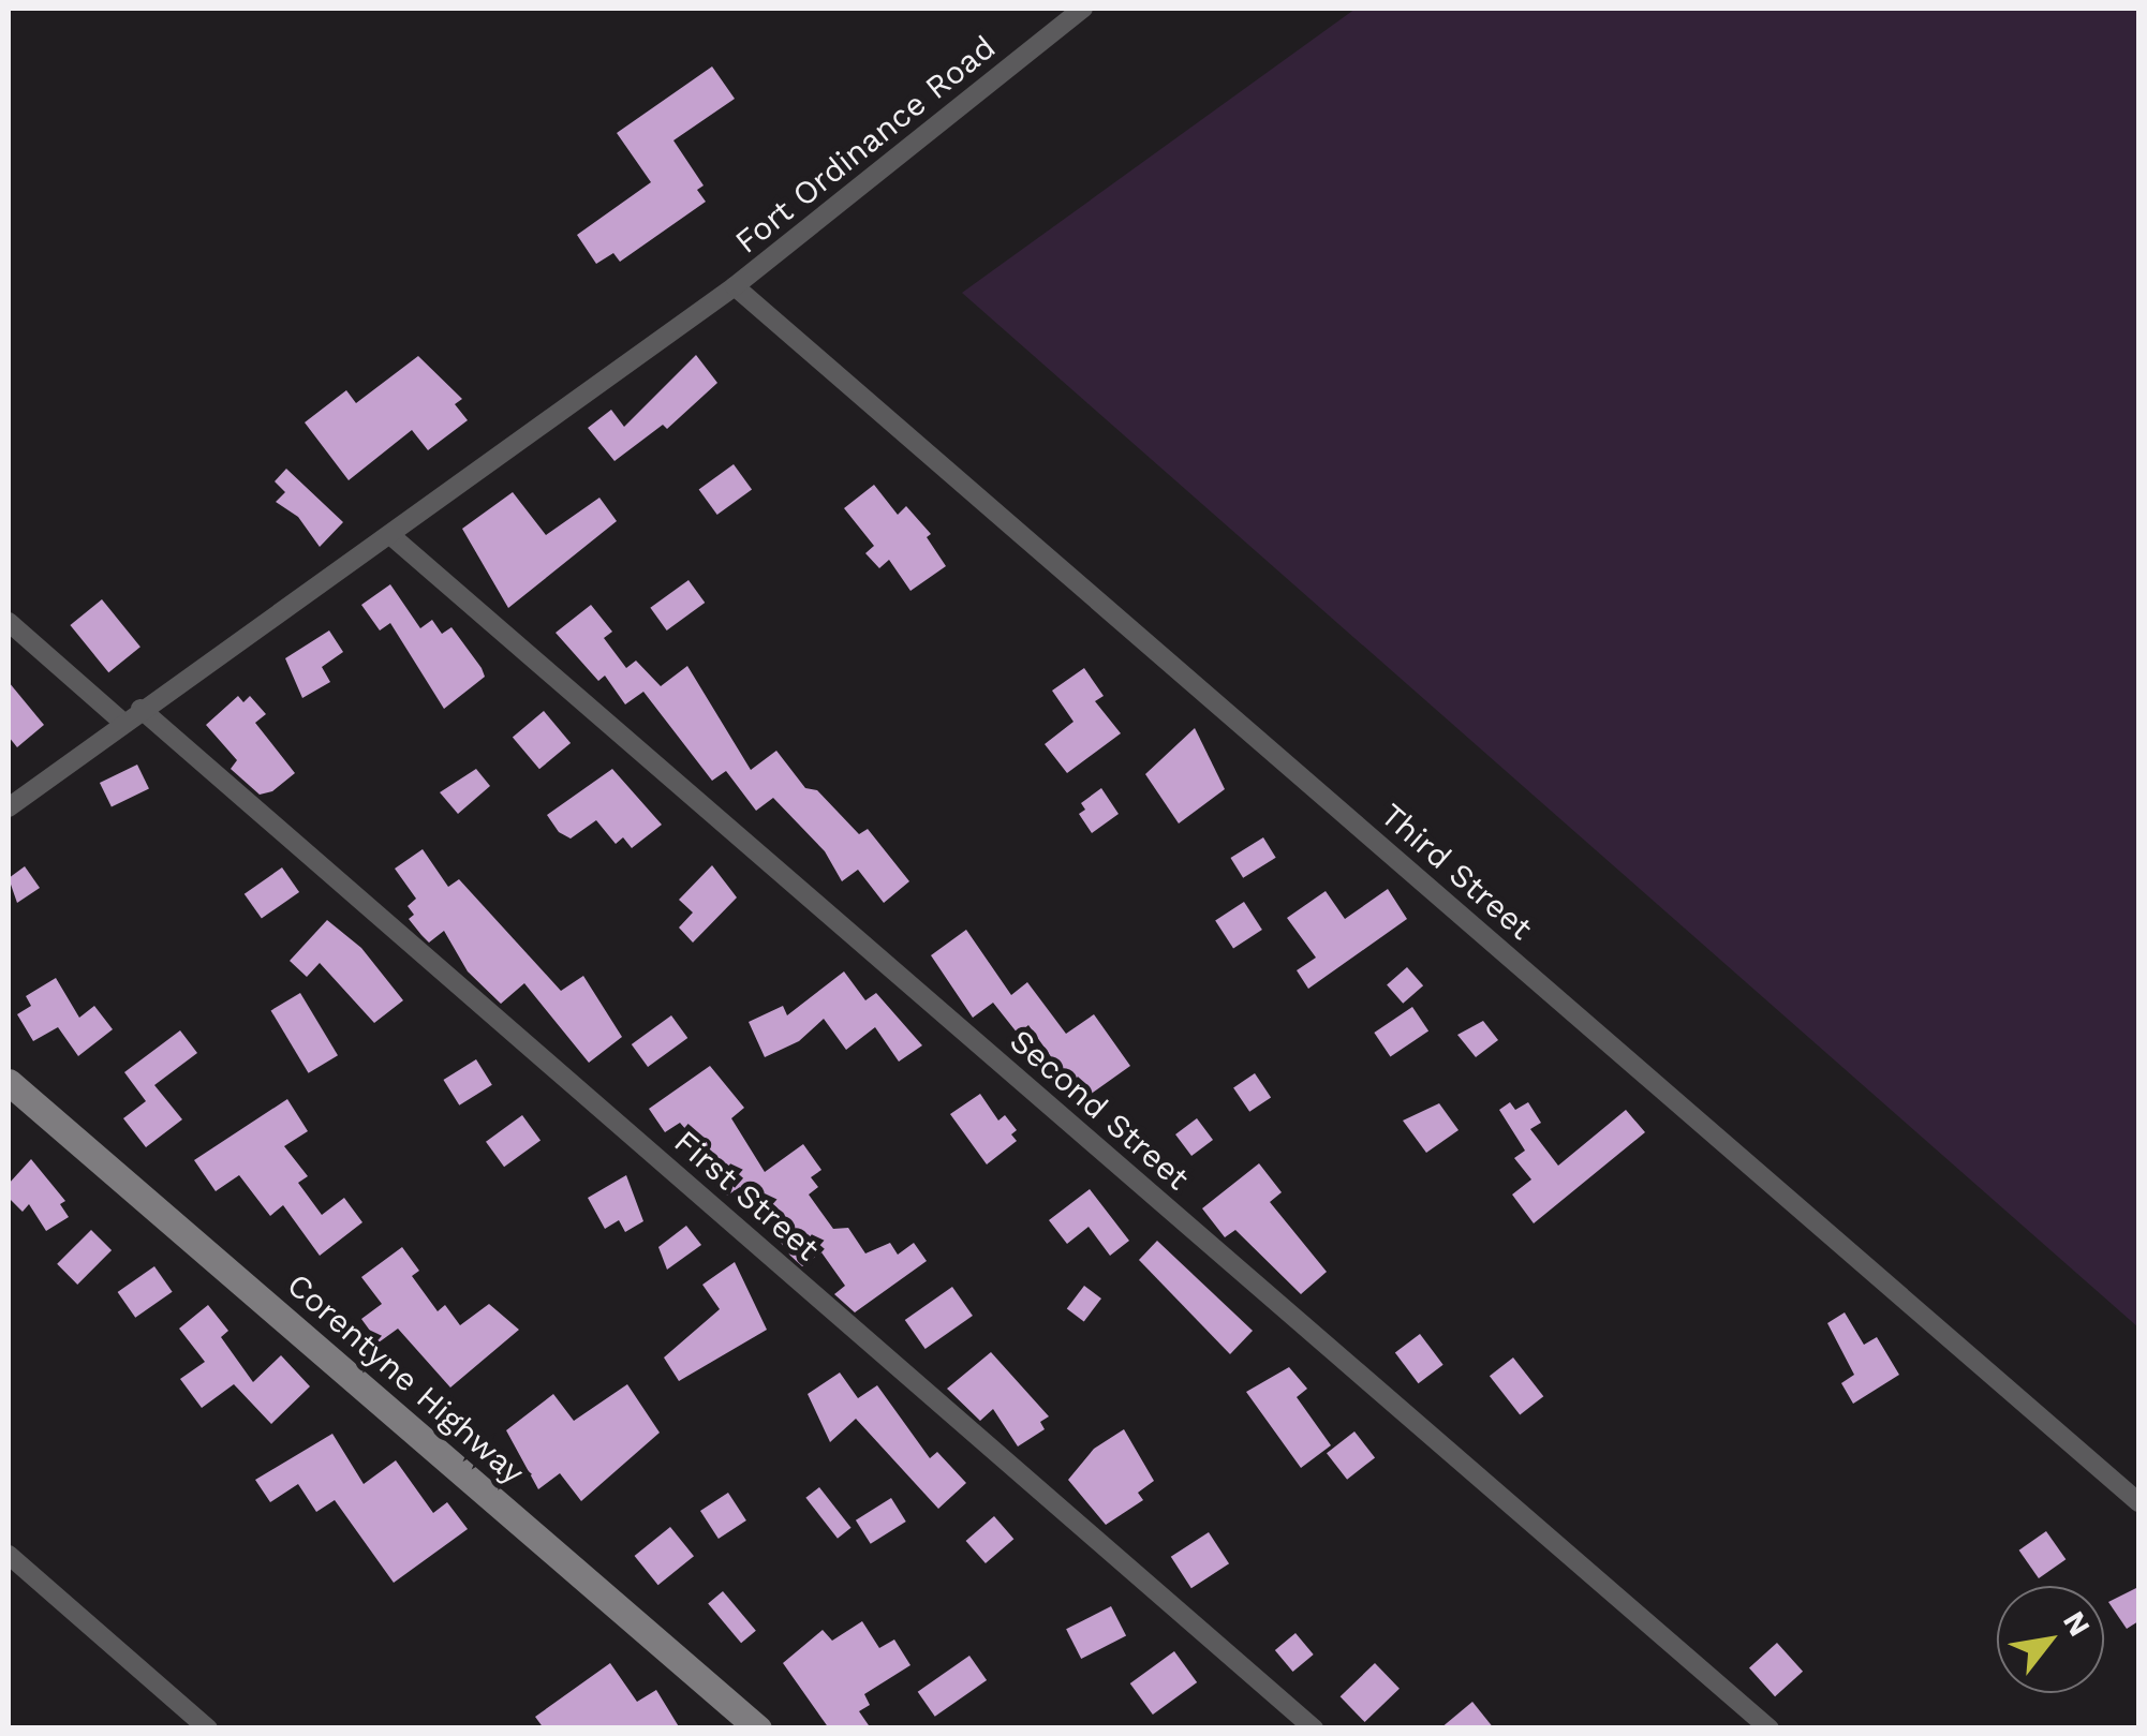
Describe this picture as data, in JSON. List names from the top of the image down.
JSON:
{
  "streets": {
    "main road": ["Corentyne Highway"],
    "street": [
      "Fort Ordinance Road",
      "Third Street",
      "Second Street",
      "First Street"
    ]
  },
  "crossings": [
    ["Fort Ordinance Road", "Third Street"],
    ["Fort Ordinance Road", "Second Street"],
    ["Fort Ordinance Road", "First Street"]
  ],
  "north": "top right"
}
